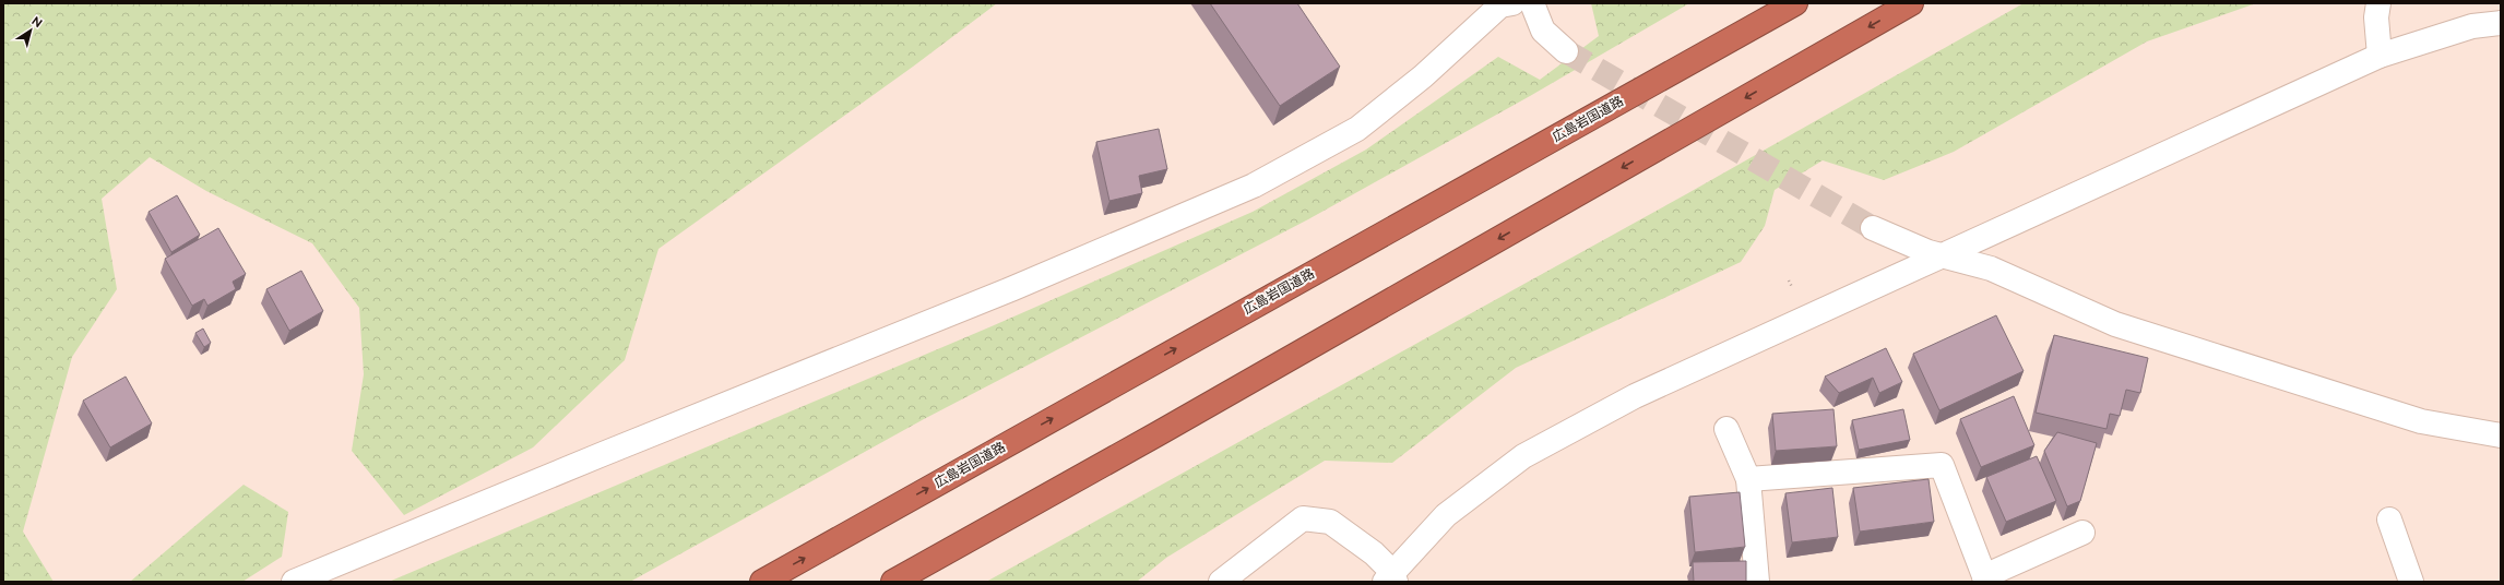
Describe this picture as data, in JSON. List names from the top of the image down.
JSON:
{
  "streets": {
    "highway": ["広島岩国道路"]
  },
  "north": "top right"
}
